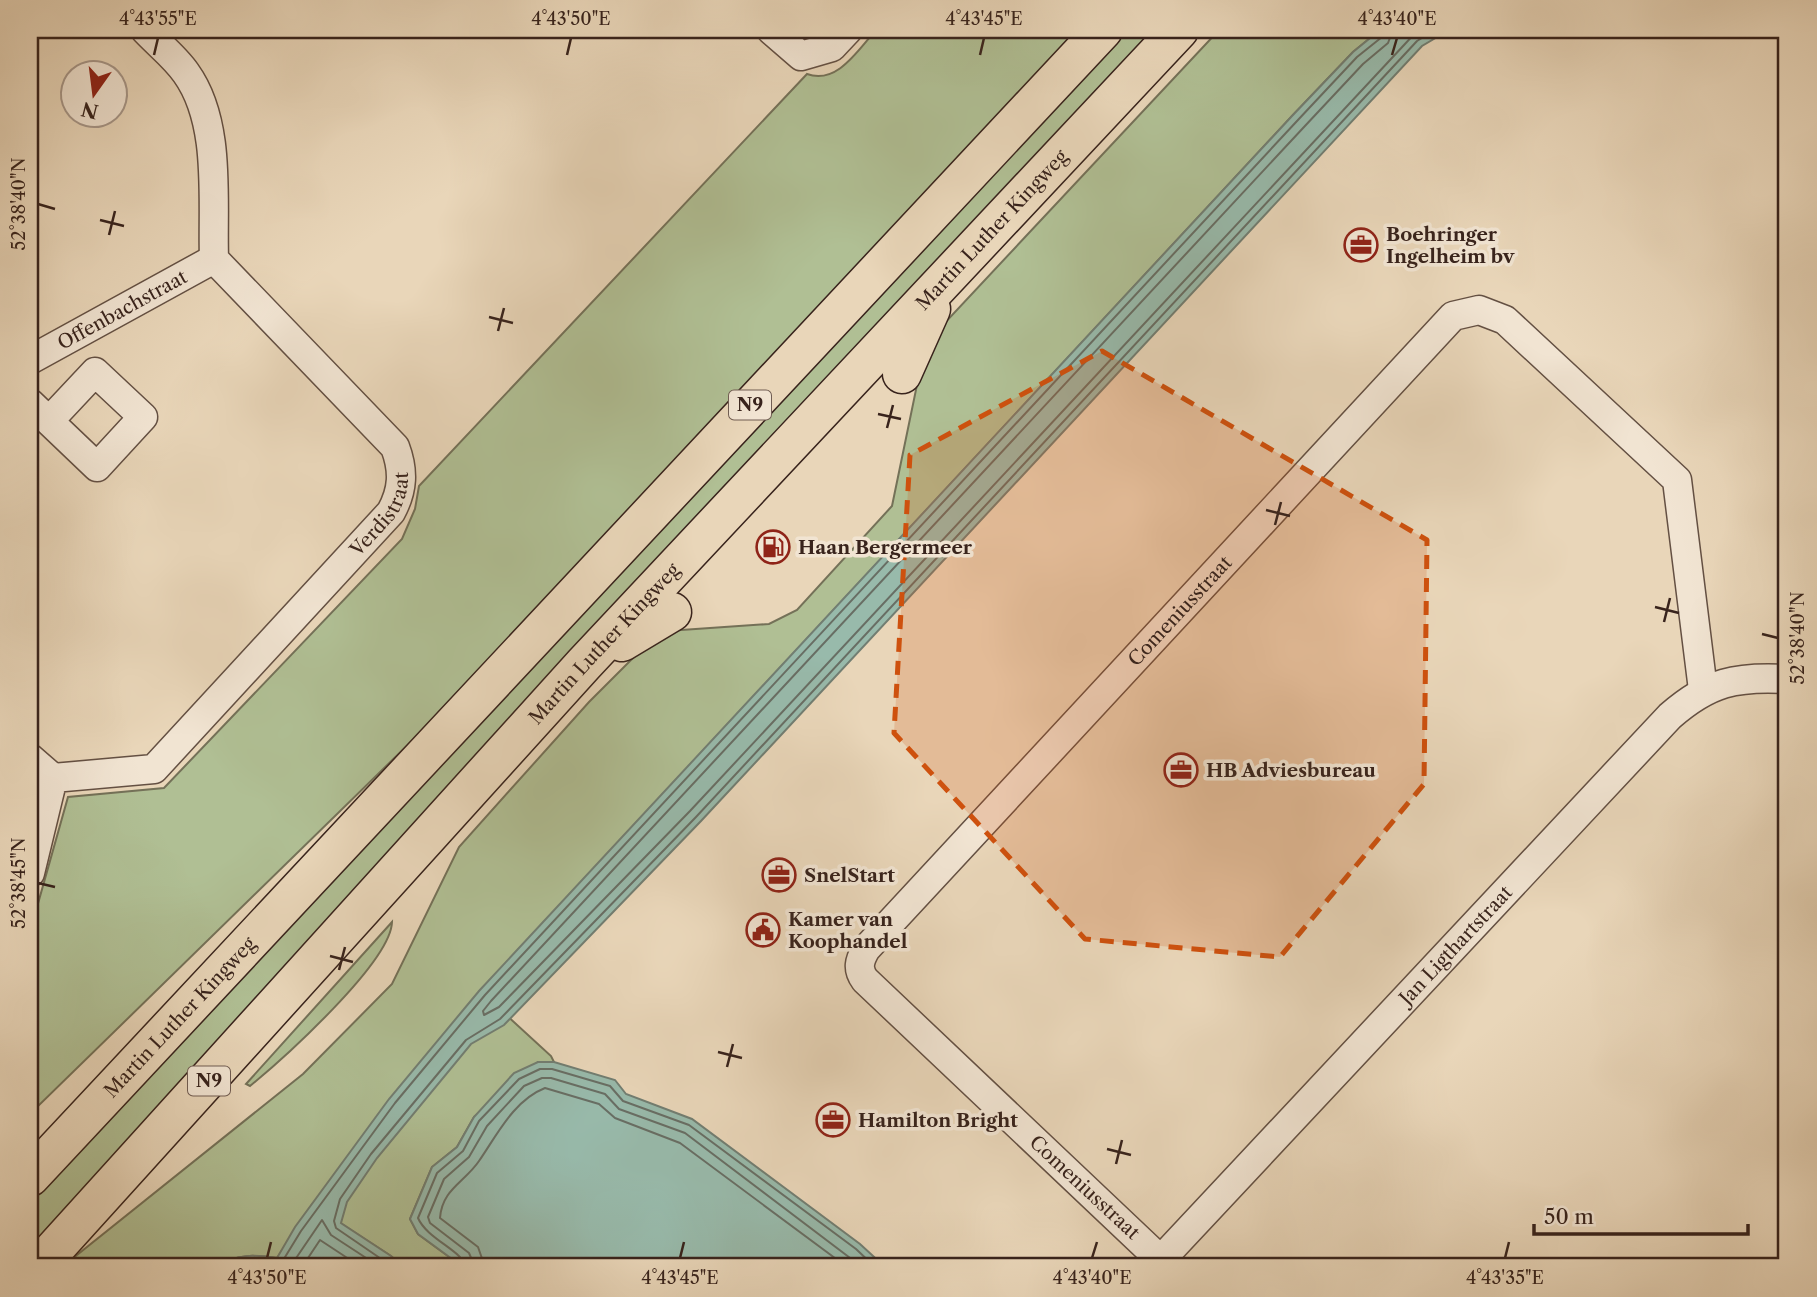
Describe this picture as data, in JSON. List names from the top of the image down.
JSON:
{
  "streets": {
    "highway": ["Martin Luther Kingweg", "N9"],
    "street": [
      "Offenbachstraat",
      "Verdistraat",
      "Comeniusstraat",
      "Jan Ligthartstraat"
    ]
  },
  "crossings": [
    ["Martin Luther Kingweg", "N9"],
    ["Offenbachstraat", "Verdistraat"],
    ["Comeniusstraat", "Jan Ligthartstraat"]
  ],
  "places": {
    "office": [
      "Boehringer Ingelheim bv",
      "HB Adviesbureau",
      "SnelStart",
      "Hamilton Bright"
    ],
    "fuel station": ["Haan Bergermeer"],
    "public building": ["Kamer van Koophandel"]
  },
  "scale_bar": "50 m",
  "north": "bottom",
  "coordinates": [
    "4°43'55\"E",
    "4°43'50\"E",
    "4°43'45\"E",
    "4°43'40\"E",
    "52°38'40\"N",
    "52°38'45\"N",
    "4°43'35\"E"
  ]
}
